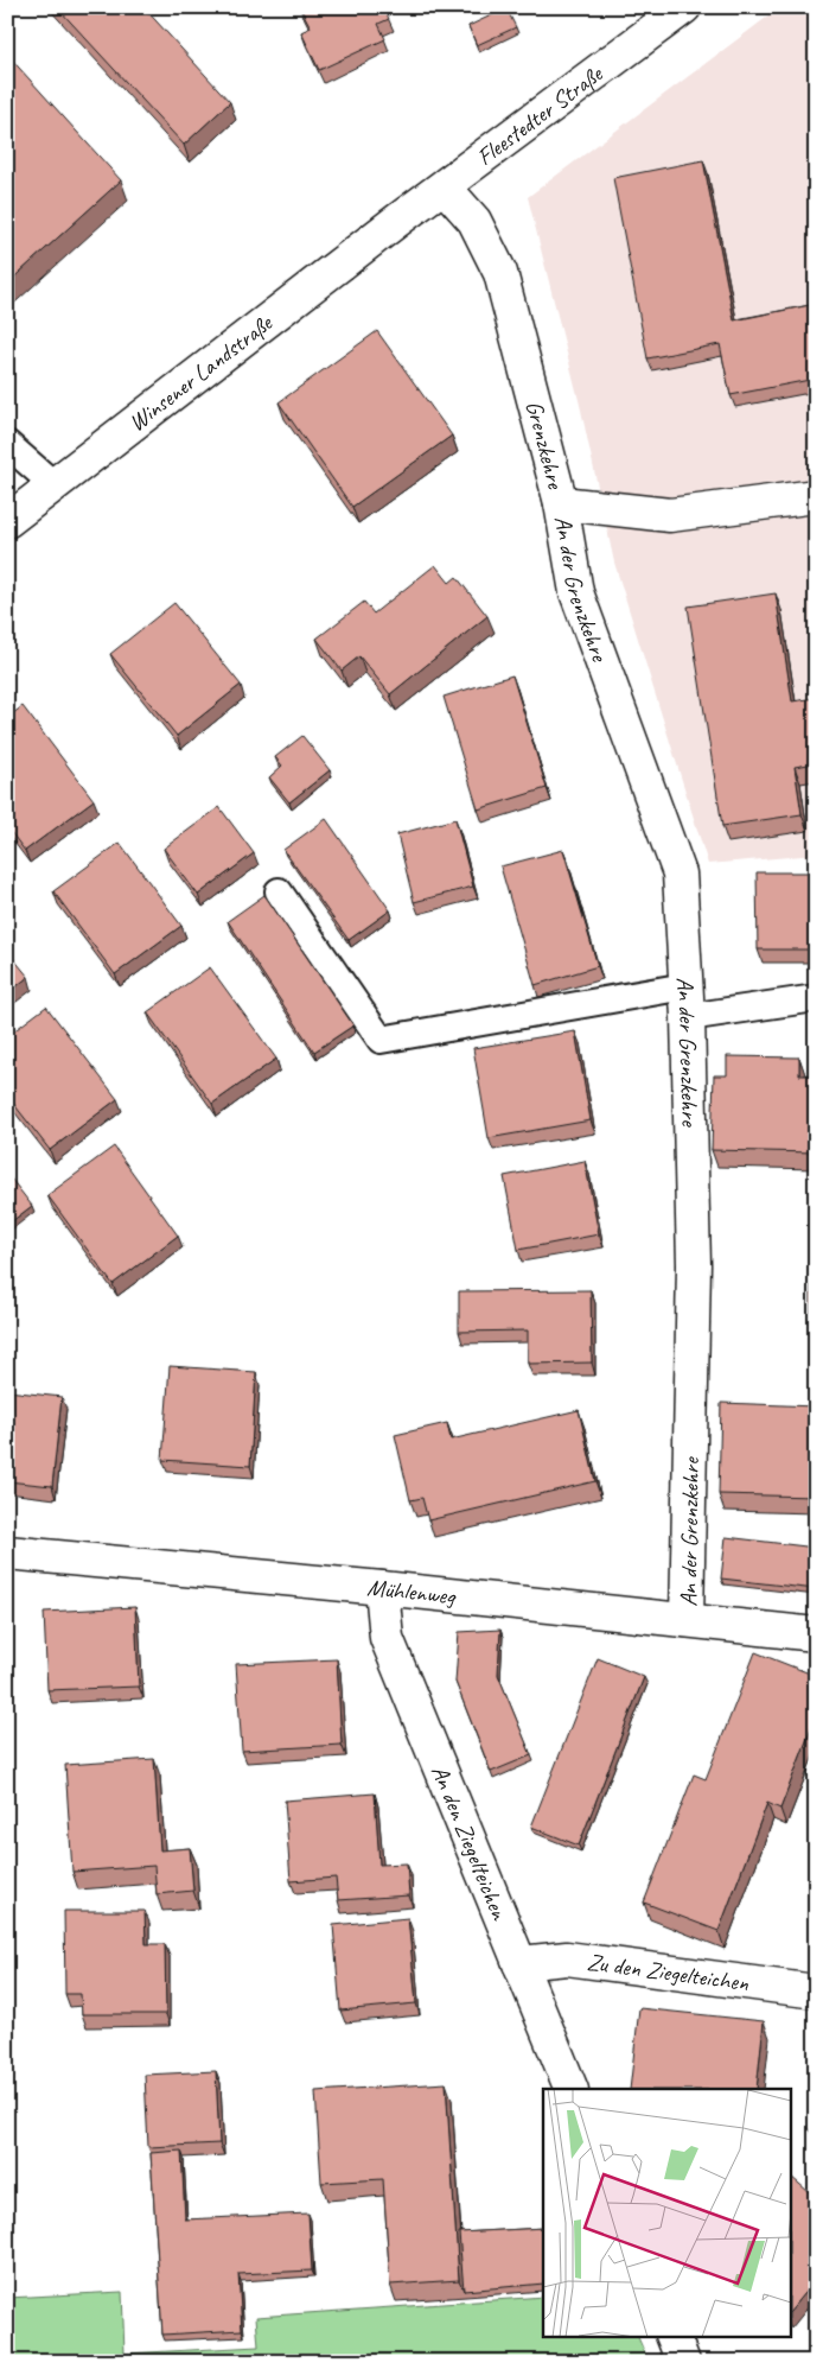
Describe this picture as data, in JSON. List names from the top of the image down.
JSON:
{
  "streets": {
    "street": [
      "Fleestedter Straße",
      "Winsener Landstraße",
      "Grenzkehre",
      "An der Grenzkehre",
      "Mühlenweg",
      "An den Ziegelteichen",
      "Zu den Ziegelteichen"
    ]
  },
  "crossings": [
    ["Fleestedter Straße", "Winsener Landstraße"],
    ["Fleestedter Straße", "Grenzkehre"],
    ["Grenzkehre", "An der Grenzkehre"],
    ["An der Grenzkehre", "Mühlenweg"],
    ["Mühlenweg", "An den Ziegelteichen"],
    ["An den Ziegelteichen", "Zu den Ziegelteichen"]
  ]
}
